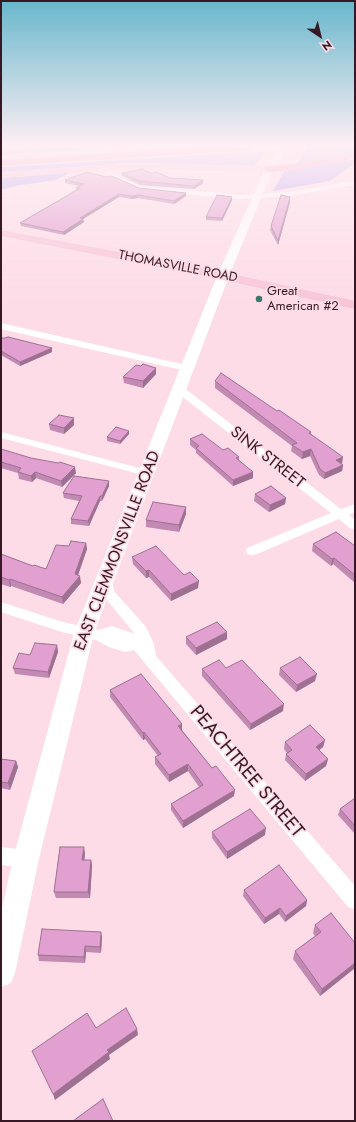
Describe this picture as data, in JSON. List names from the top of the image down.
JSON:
{
  "streets": {
    "main road": ["THOMASVILLE ROAD", "EAST CLEMMONSVILLE ROAD"],
    "street": ["SINK STREET", "PEACHTREE STREET"]
  },
  "crossings": [
    ["THOMASVILLE ROAD", "EAST CLEMMONSVILLE ROAD"],
    ["SINK STREET", "EAST CLEMMONSVILLE ROAD"],
    ["EAST CLEMMONSVILLE ROAD", "PEACHTREE STREET"]
  ],
  "places": ["Great American #2"],
  "north": "bottom right"
}
